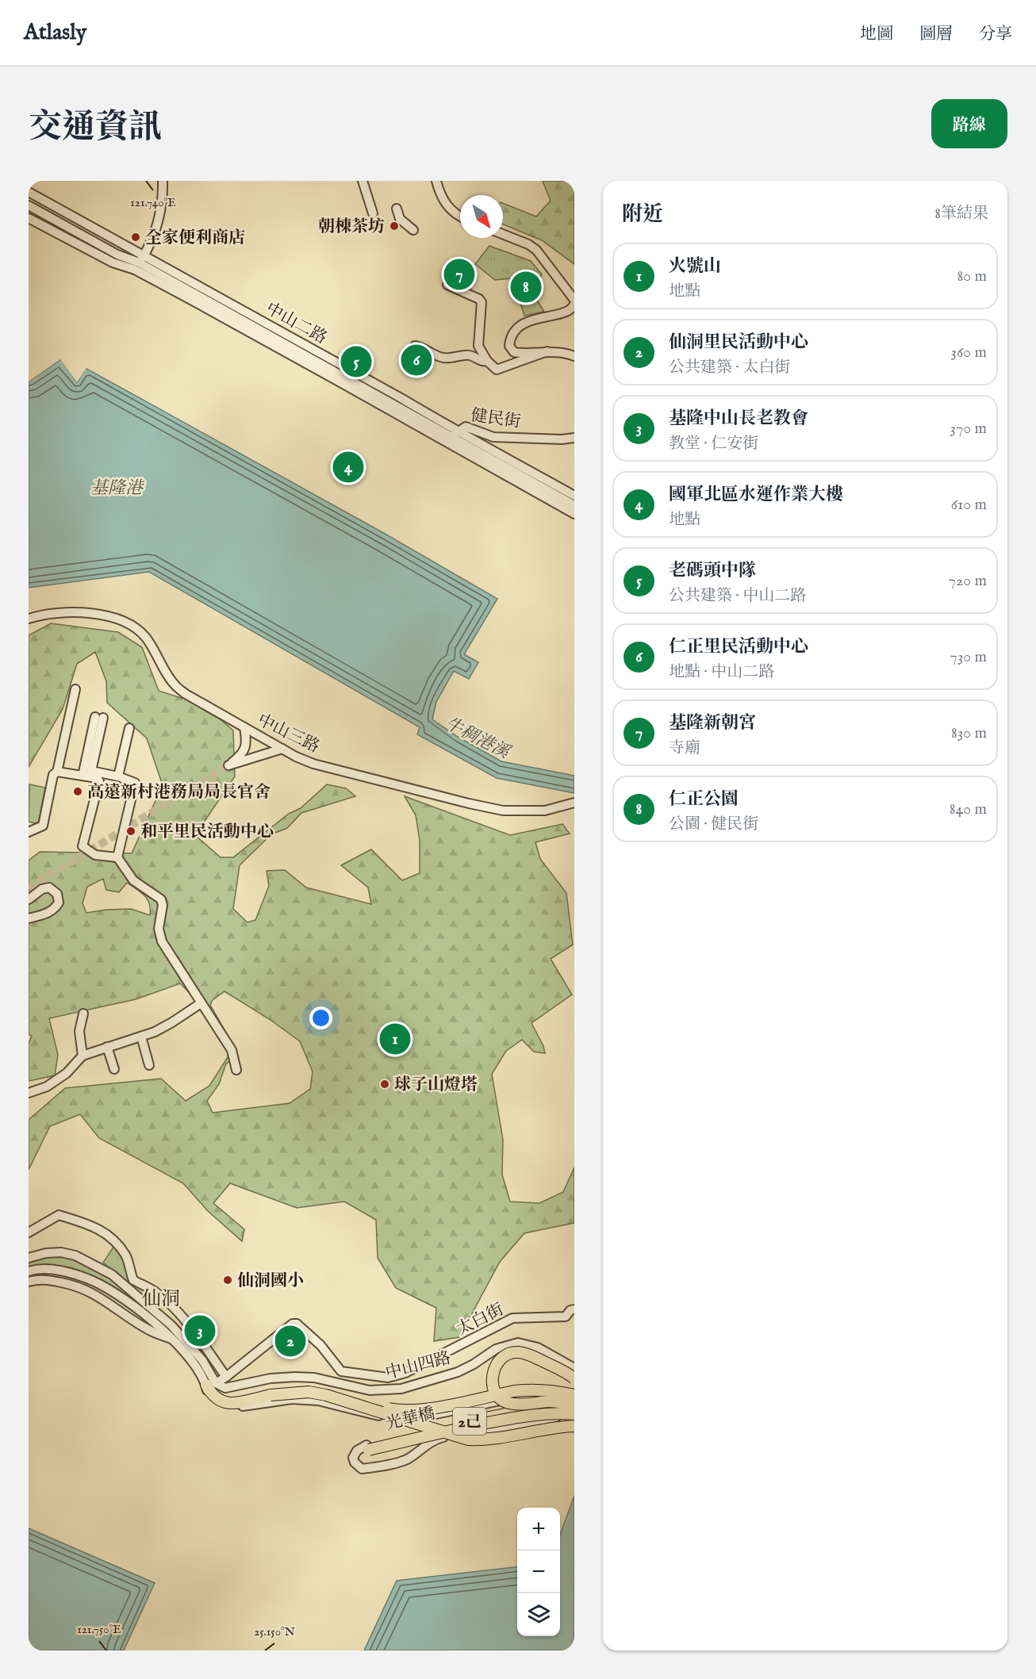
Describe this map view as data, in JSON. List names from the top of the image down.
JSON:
{
  "streets": {
    "main road": ["光華橋", "2己"],
    "street": [
      "中山二路",
      "健民街",
      "中山三路",
      "太白街",
      "中山四路"
    ]
  },
  "crossings": [
    ["中山二路", "健民街"],
    ["太白街", "中山四路"]
  ],
  "districts": ["仙洞"],
  "water": ["基隆港", "牛稠港溪"],
  "places": [
    "朝棟茶坊",
    "全家便利商店",
    "高遠新村港務局局長官舍",
    "和平里民活動中心",
    "球子山燈塔",
    "仙洞國小"
  ],
  "north": "bottom right",
  "page": {
    "header": "Atlasly",
    "nav": ["地圖", "圖層", "分享"],
    "title": "交通資訊",
    "buttons": "路線",
    "heading": ["附近", "8筆結果"],
    "list": [
      {
        "mark": "1",
        "name": "火號山",
        "note": "地點",
        "value": "80 m"
      },
      {
        "mark": "2",
        "name": "仙洞里民活動中心",
        "note": "公共建築 · 太白街",
        "value": "360 m"
      },
      {
        "mark": "3",
        "name": "基隆中山長老教會",
        "note": "教堂 · 仁安街",
        "value": "370 m"
      },
      {
        "mark": "4",
        "name": "國軍北區水運作業大樓",
        "note": "地點",
        "value": "610 m"
      },
      {
        "mark": "5",
        "name": "老碼頭中隊",
        "note": "公共建築 · 中山二路",
        "value": "720 m"
      },
      {
        "mark": "6",
        "name": "仁正里民活動中心",
        "note": "地點 · 中山二路",
        "value": "730 m"
      },
      {
        "mark": "7",
        "name": "基隆新朝宮",
        "note": "寺廟",
        "value": "830 m"
      },
      {
        "mark": "8",
        "name": "仁正公園",
        "note": "公園 · 健民街",
        "value": "840 m"
      }
    ],
    "pins": [
      "7",
      "8",
      "6",
      "5",
      "4",
      "1",
      "3",
      "2"
    ],
    "map_buttons": ["+", "−"]
  },
  "coordinates": ["121.740°E", "121.750°E", "25.150°N"]
}
